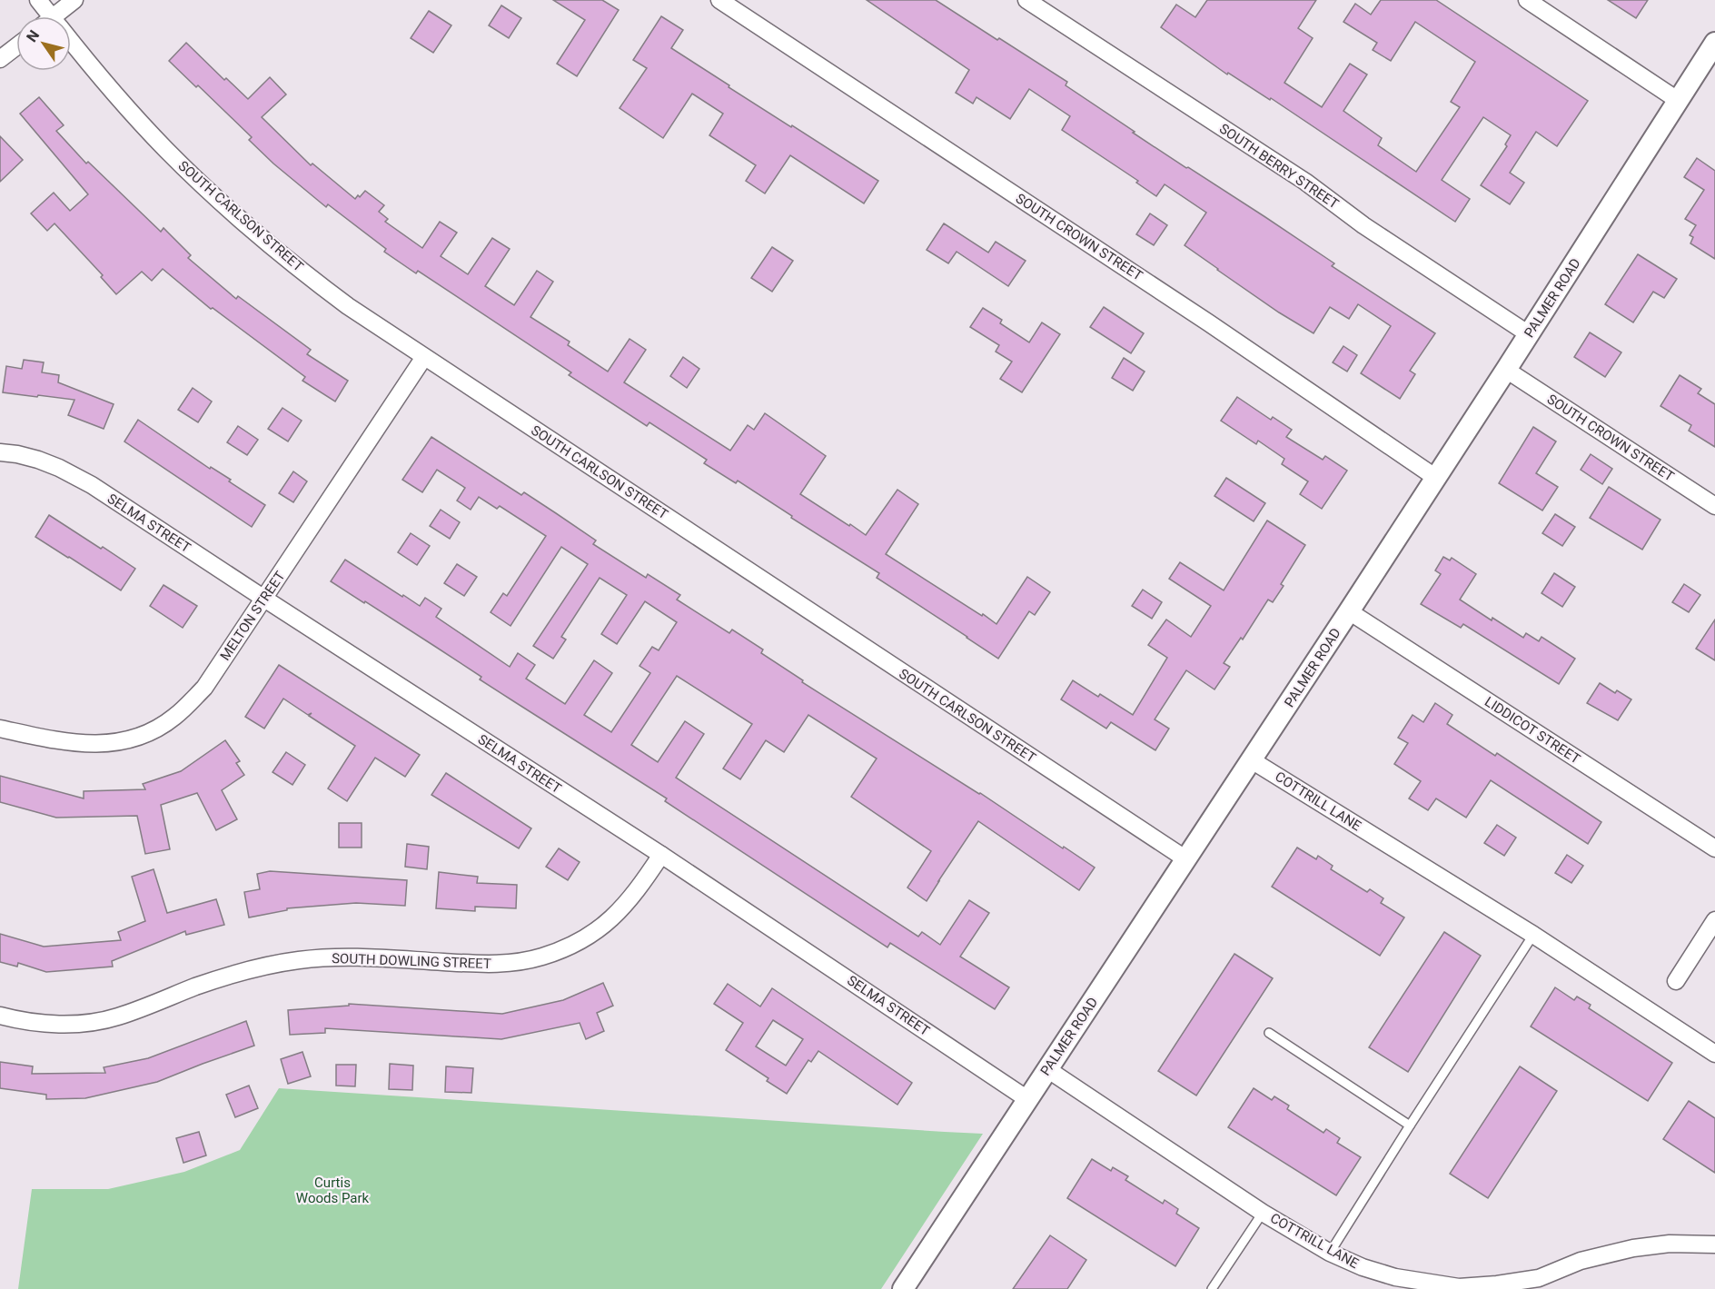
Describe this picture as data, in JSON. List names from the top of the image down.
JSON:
{
  "streets": {
    "street": [
      "SOUTH BERRY STREET",
      "SOUTH CARLSON STREET",
      "SOUTH CROWN STREET",
      "PALMER ROAD",
      "SELMA STREET",
      "MELTON STREET",
      "LIDDICOT STREET",
      "COTTRILL LANE",
      "SOUTH DOWLING STREET"
    ]
  },
  "crossings": [
    ["SOUTH BERRY STREET", "PALMER ROAD"],
    ["SOUTH CARLSON STREET", "PALMER ROAD"],
    ["SOUTH CARLSON STREET", "MELTON STREET"],
    ["SOUTH CROWN STREET", "PALMER ROAD"],
    ["PALMER ROAD", "SELMA STREET"],
    ["PALMER ROAD", "LIDDICOT STREET"],
    ["PALMER ROAD", "COTTRILL LANE"],
    ["SELMA STREET", "MELTON STREET"],
    ["SELMA STREET", "SOUTH DOWLING STREET"]
  ],
  "parks": ["Curtis Woods Park"],
  "north": "top left"
}
